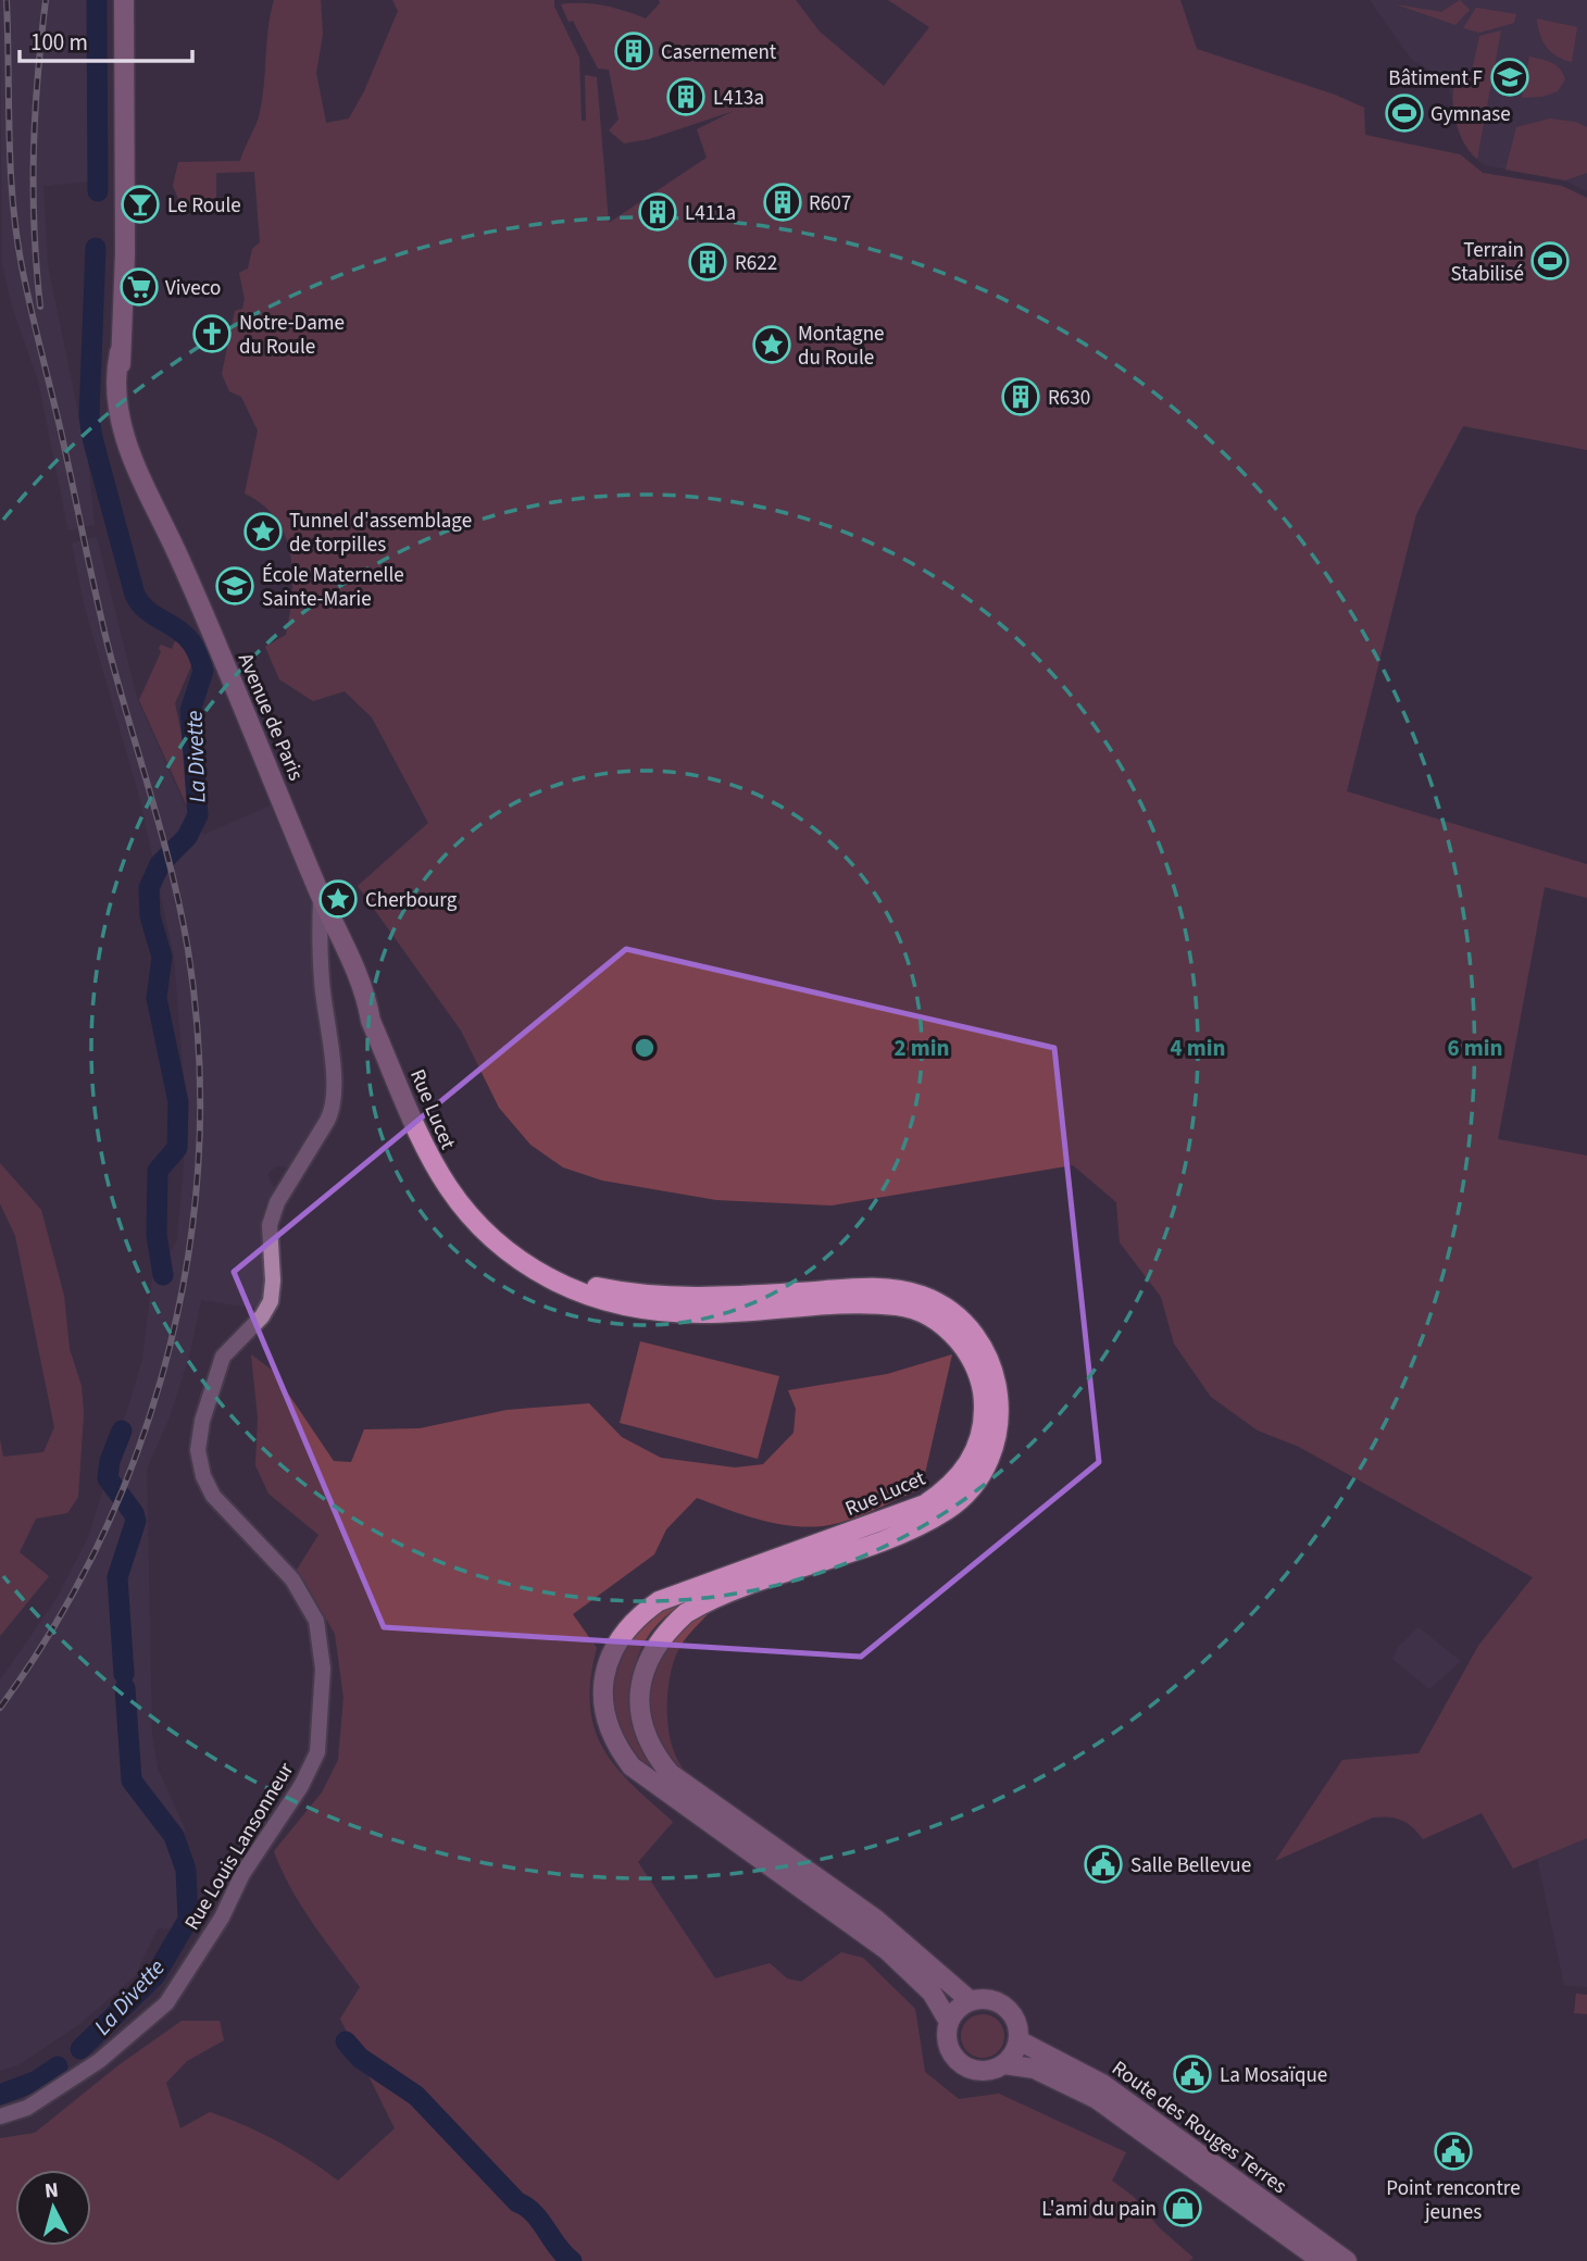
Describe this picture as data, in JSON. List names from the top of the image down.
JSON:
{
  "streets": {
    "main road": [
      "Avenue de Paris",
      "Rue Lucet",
      "Rue Louis Lansonneur",
      "Route des Rouges Terres"
    ]
  },
  "crossings": [
    ["Avenue de Paris", "Rue Lucet"],
    ["Avenue de Paris", "Rue Louis Lansonneur"],
    ["Rue Lucet", "Rue Louis Lansonneur"],
    ["Rue Lucet", "Route des Rouges Terres"]
  ],
  "water": ["La Divette"],
  "places": {
    "building": [
      "Casernement",
      "L413a",
      "R607",
      "L411a",
      "R622",
      "R630"
    ],
    "school or university": ["Bâtiment F", "École Maternelle Sainte-Marie"],
    "sports": ["Gymnase", "Terrain Stabilisé"],
    "bar": ["Le Roule"],
    "supermarket": ["Viveco"],
    "church": ["Notre-Dame du Roule"],
    "place": ["Montagne du Roule", "Tunnel d'assemblage de torpilles", "Cherbourg"],
    "public building": ["Salle Bellevue", "La Mosaïque", "Point rencontre jeunes"],
    "shop": ["L'ami du pain"]
  },
  "scale_bar": "100 m",
  "north": "top",
  "rings": ["2 min", "4 min", "6 min"]
}
